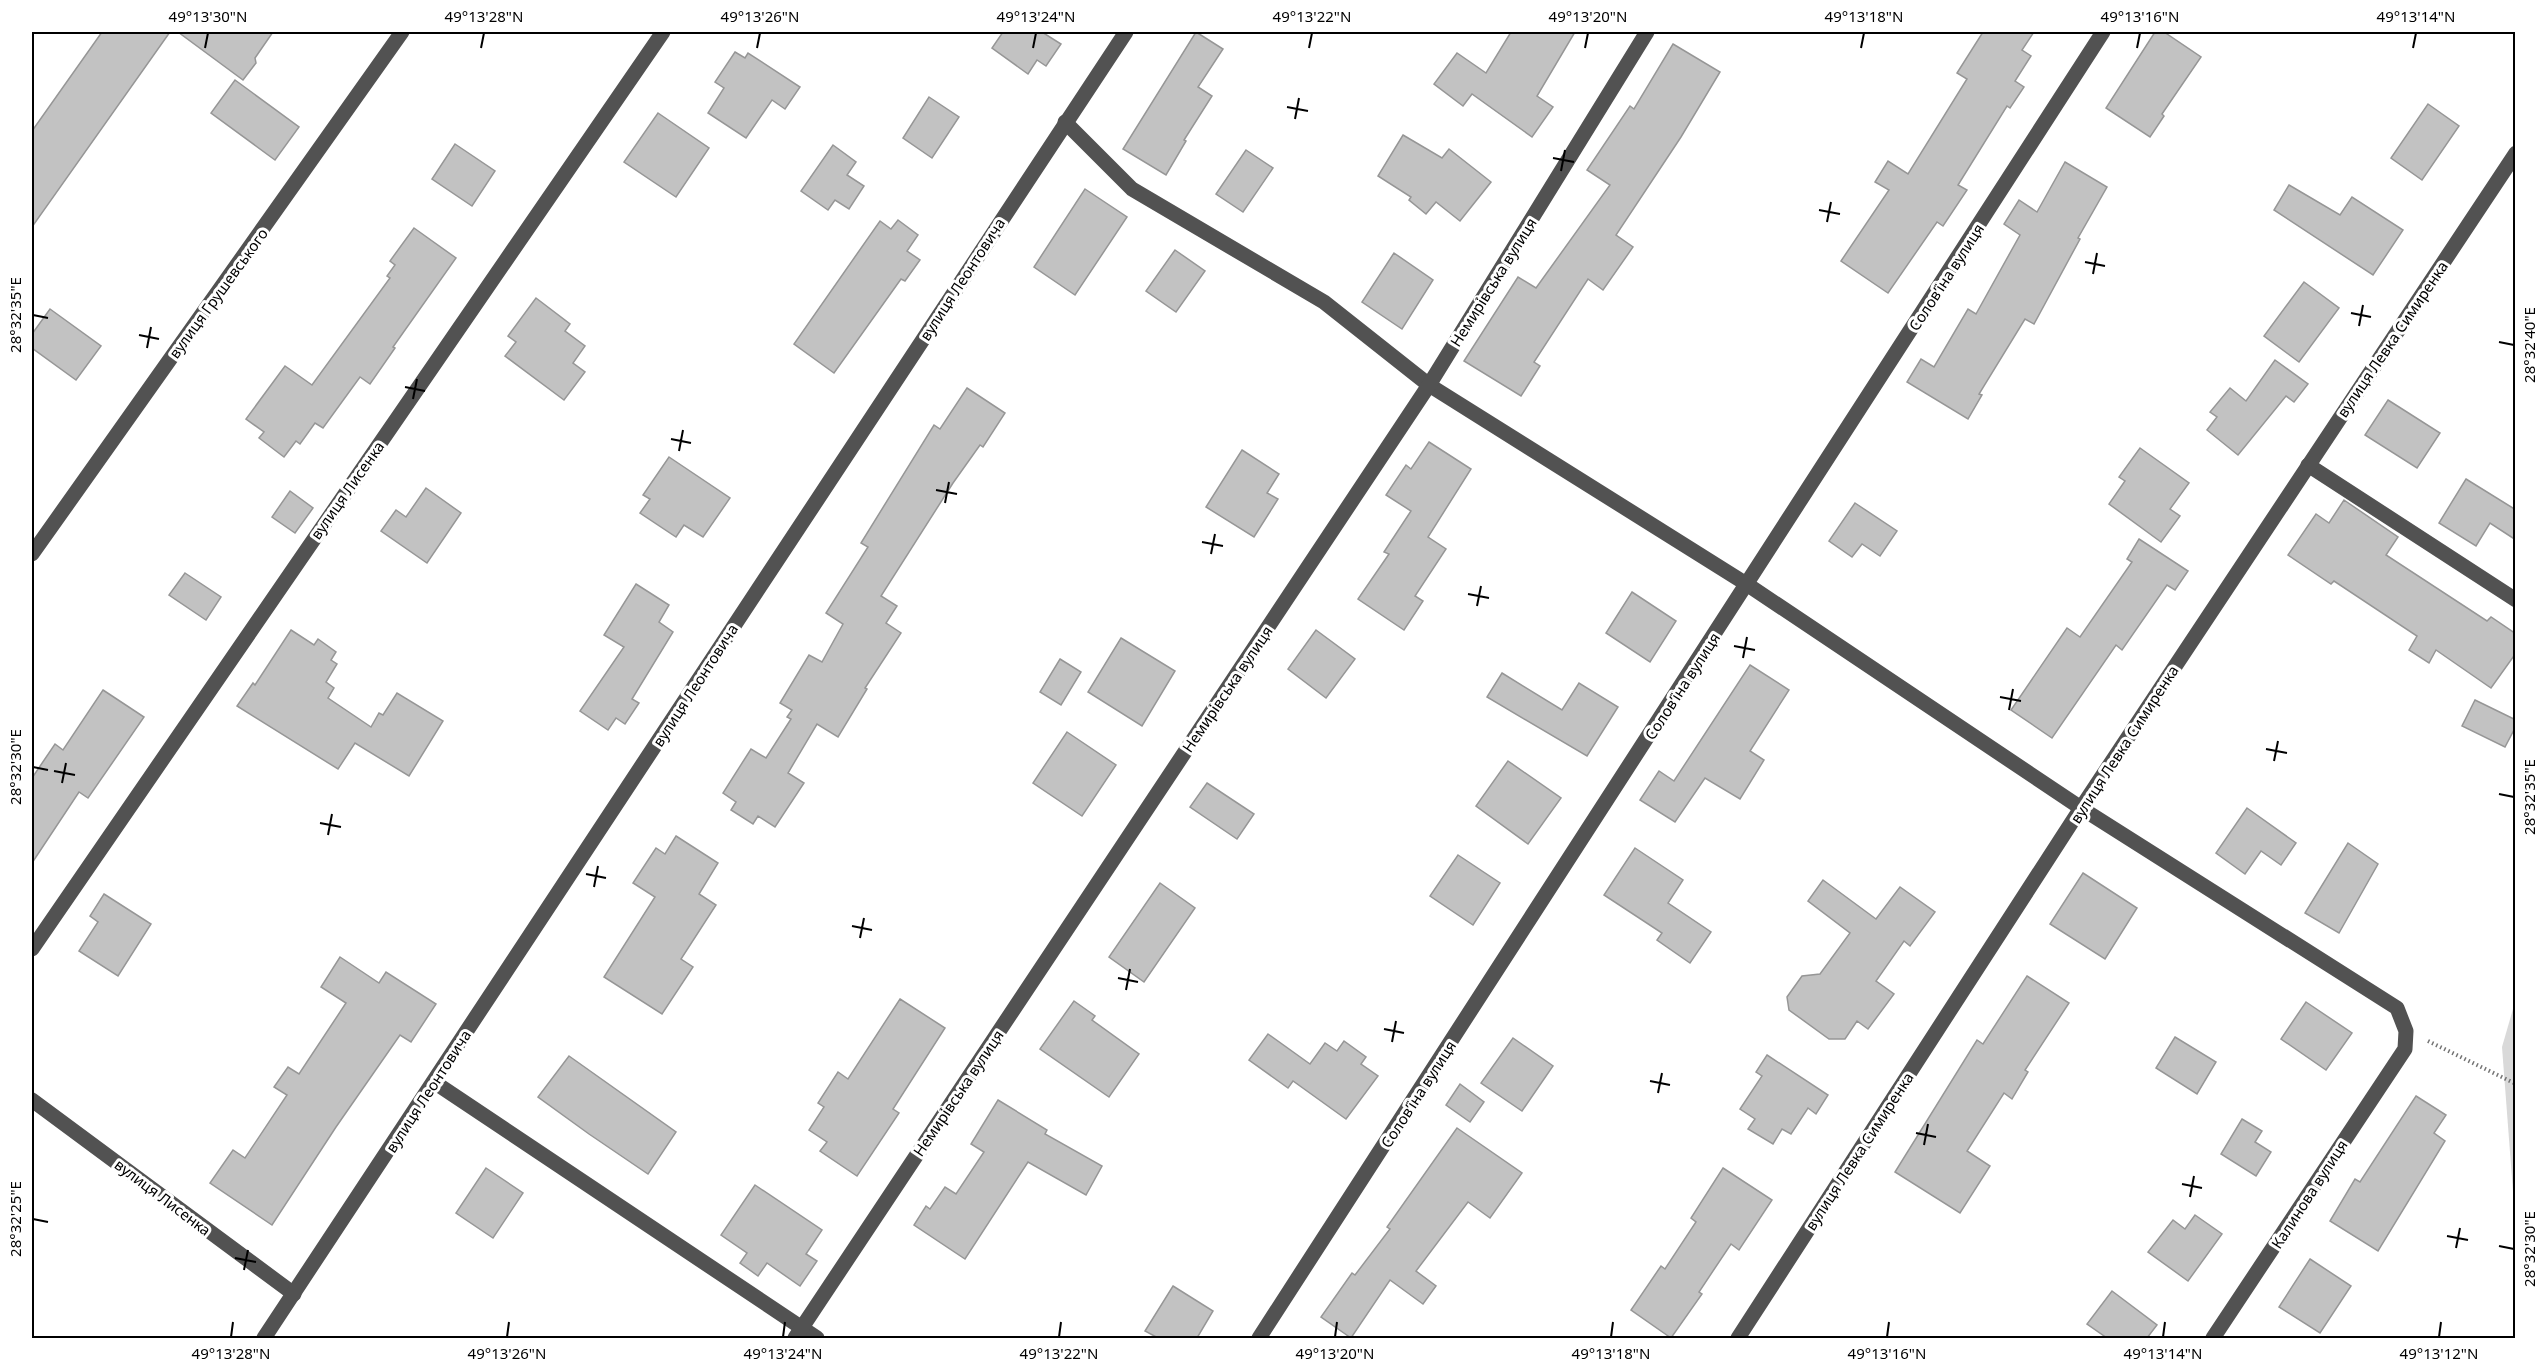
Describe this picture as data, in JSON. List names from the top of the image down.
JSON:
{
  "streets": {
    "street": [
      "Соловʼїна вулиця",
      "вулиця Леонтовича",
      "Немирівська вулиця",
      "вулиця Грушевського",
      "вулиця Левка Симиренка",
      "вулиця Лисенка",
      "Калинова вулиця"
    ]
  },
  "crossings": [
    ["вулиця Леонтовича", "вулиця Лисенка"]
  ],
  "coordinates": [
    "49°13'30\"N",
    "49°13'28\"N",
    "49°13'26\"N",
    "49°13'24\"N",
    "49°13'22\"N",
    "49°13'20\"N",
    "49°13'18\"N",
    "49°13'16\"N",
    "49°13'14\"N",
    "28°32'35\"E",
    "28°32'40\"E",
    "28°32'30\"E",
    "28°32'25\"E",
    "49°13'12\"N"
  ]
}
